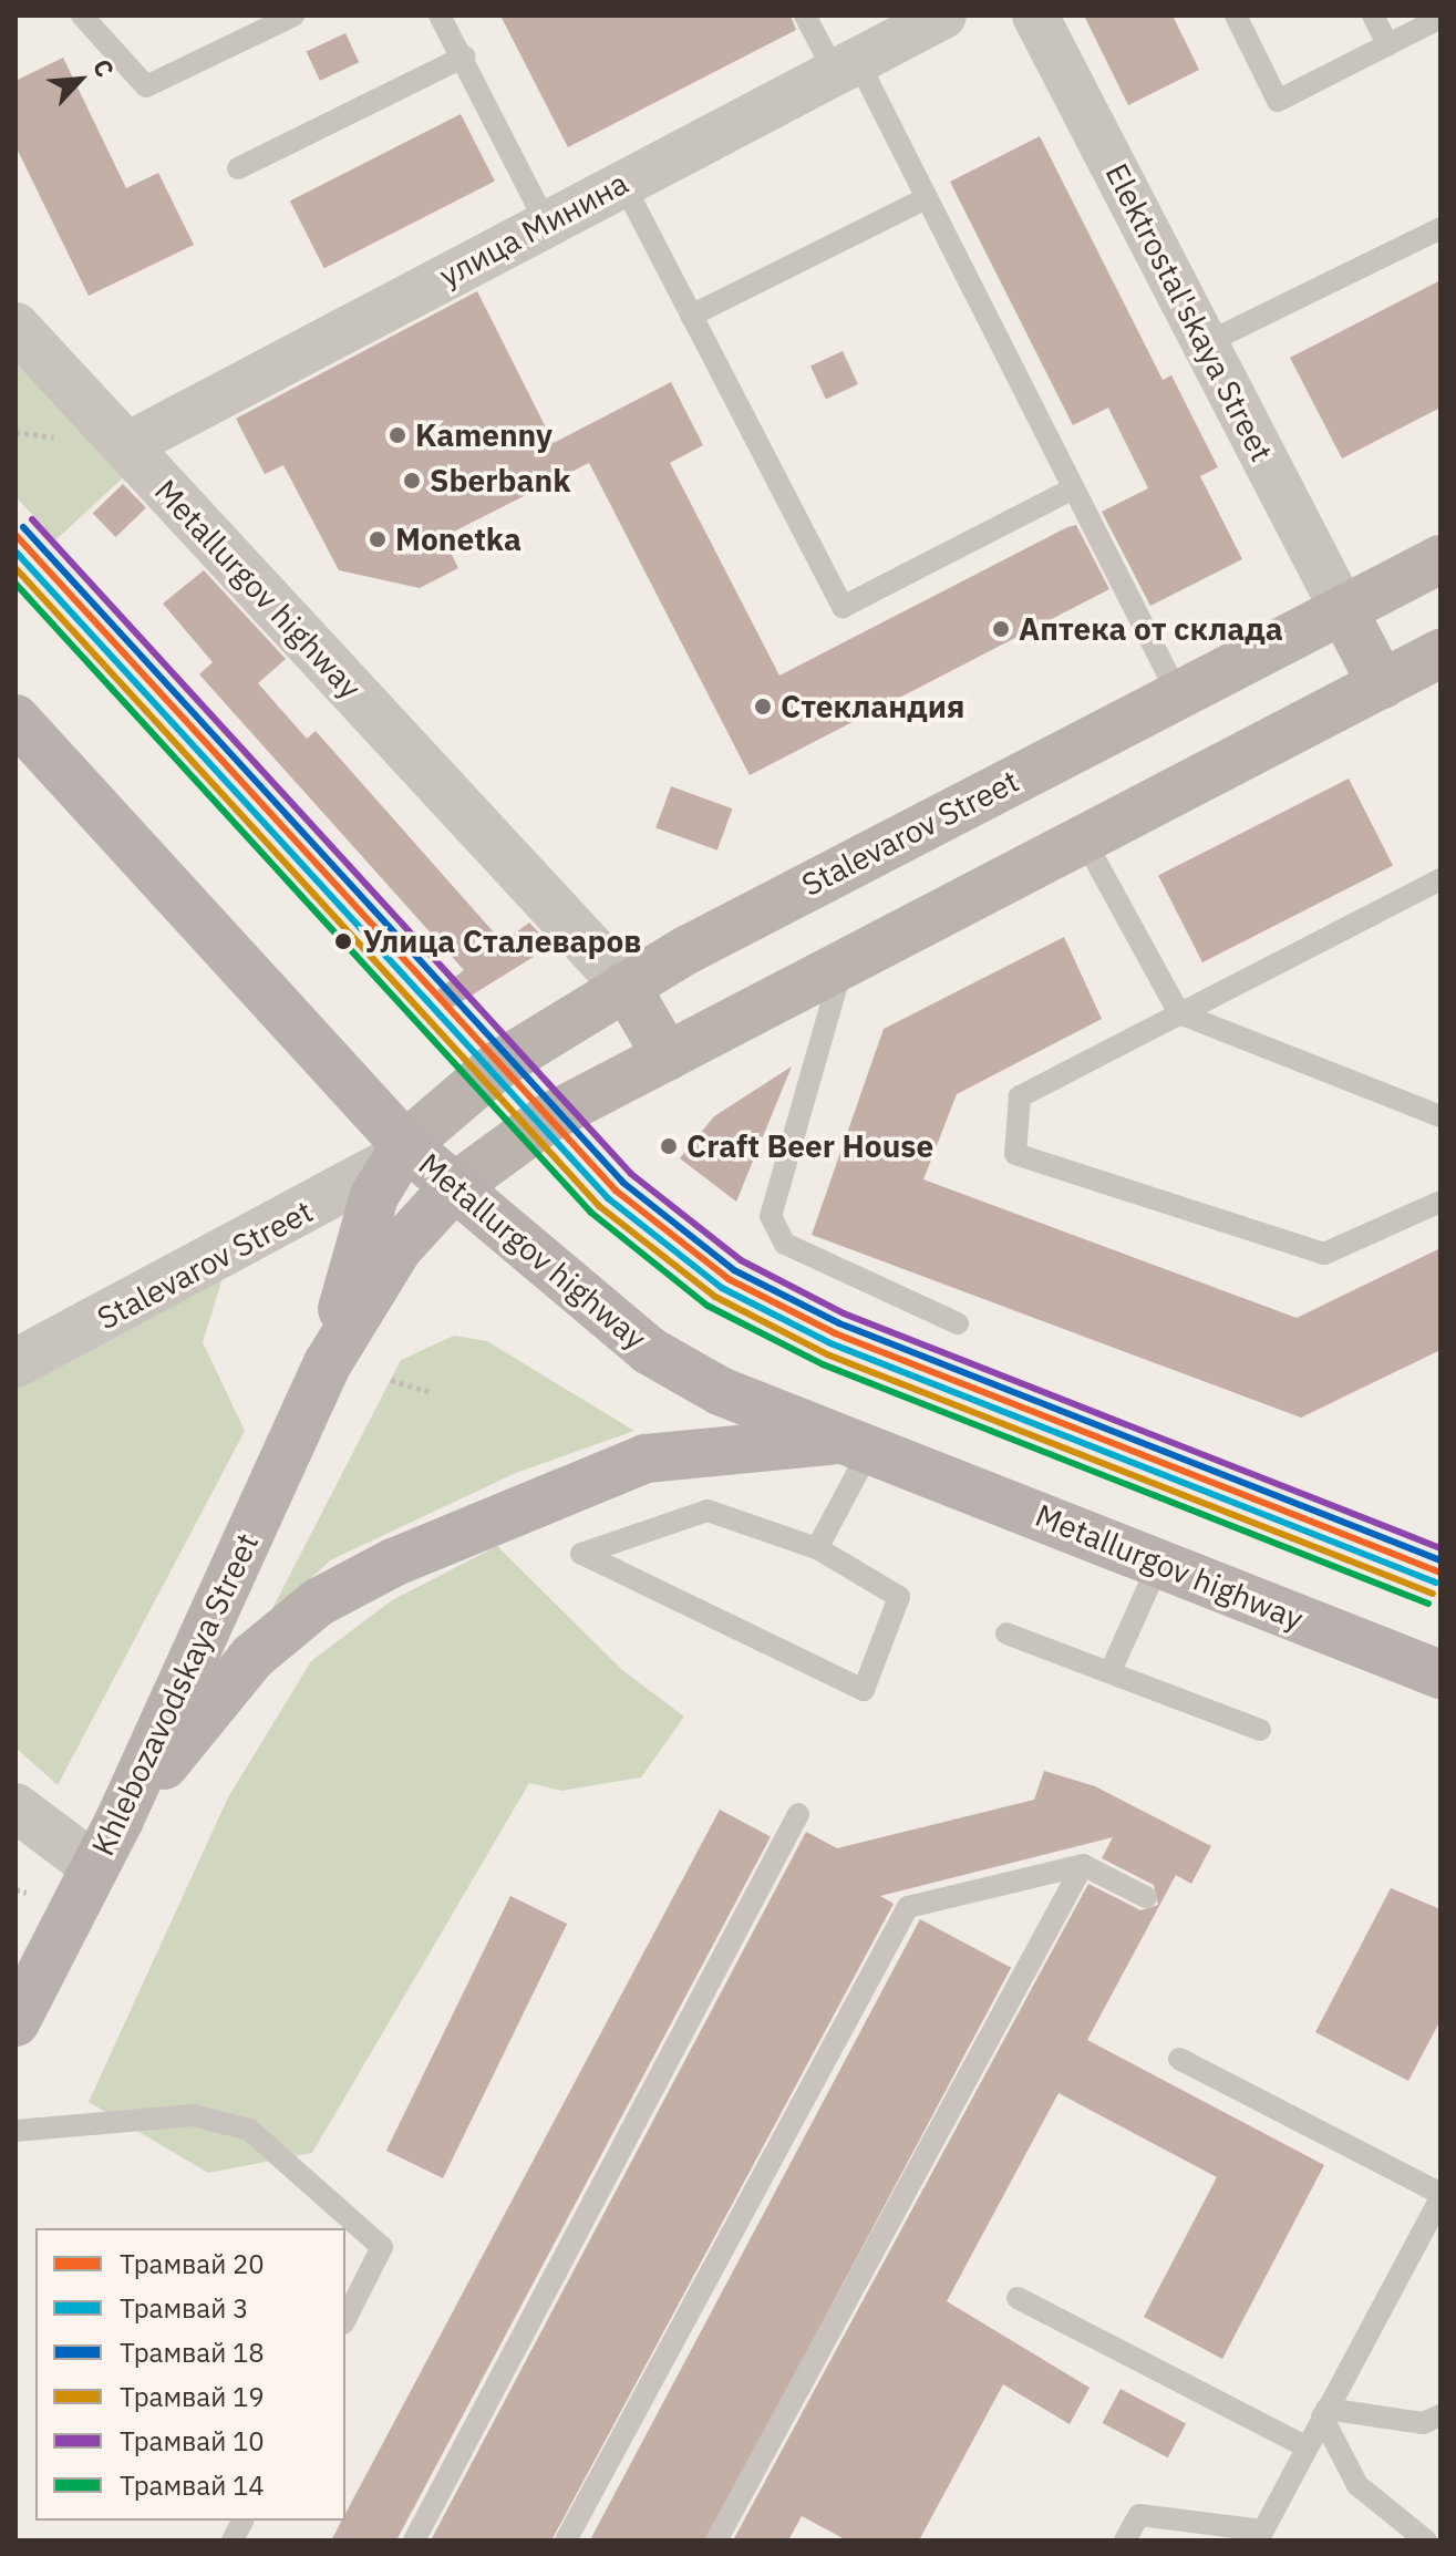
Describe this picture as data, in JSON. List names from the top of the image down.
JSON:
{
  "streets": {
    "main road": ["Metallurgov highway", "Stalevarov Street", "Khlebozavodskaya Street"],
    "street": ["улица Минина", "Elektrostal'skaya Street"]
  },
  "crossings": [
    ["улица Минина", "Metallurgov highway"],
    ["Elektrostal'skaya Street", "Stalevarov Street"],
    ["Metallurgov highway", "Stalevarov Street"],
    ["Metallurgov highway", "Khlebozavodskaya Street"],
    ["Stalevarov Street", "Khlebozavodskaya Street"]
  ],
  "places": [
    "Kamenny",
    "Sberbank",
    "Monetka",
    "Аптека от склада",
    "Стекландия",
    "Улица Сталеваров",
    "Craft Beer House"
  ],
  "lines": [
    "tram line 10",
    "tram line 18",
    "tram line 20",
    "tram line 3",
    "tram line 19",
    "tram line 14"
  ],
  "legend": [
    "Трамвай 20",
    "Трамвай 3",
    "Трамвай 18",
    "Трамвай 19",
    "Трамвай 10",
    "Трамвай 14"
  ],
  "north": "top right"
}
